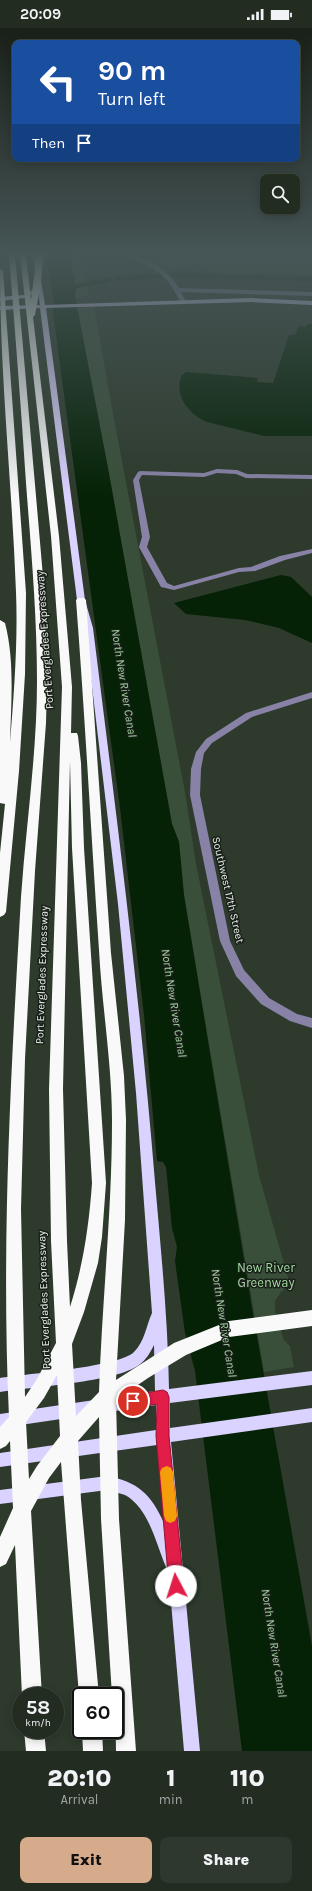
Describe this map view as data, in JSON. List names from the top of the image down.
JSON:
{
  "streets": {
    "highway": ["Port Everglades Expressway"],
    "street": ["Southwest 17th Street"]
  },
  "water": ["North New River Canal"],
  "parks": ["New River Greenway"],
  "page": {
    "status": "20:09",
    "turn": ["90 m", "Turn left"],
    "then": "Then",
    "speed": "58 km/h",
    "limit": "60",
    "eta": [
      "20:10",
      "Arrival",
      "1",
      "min",
      "110",
      "m"
    ],
    "buttons": ["Exit", "Share"]
  }
}
